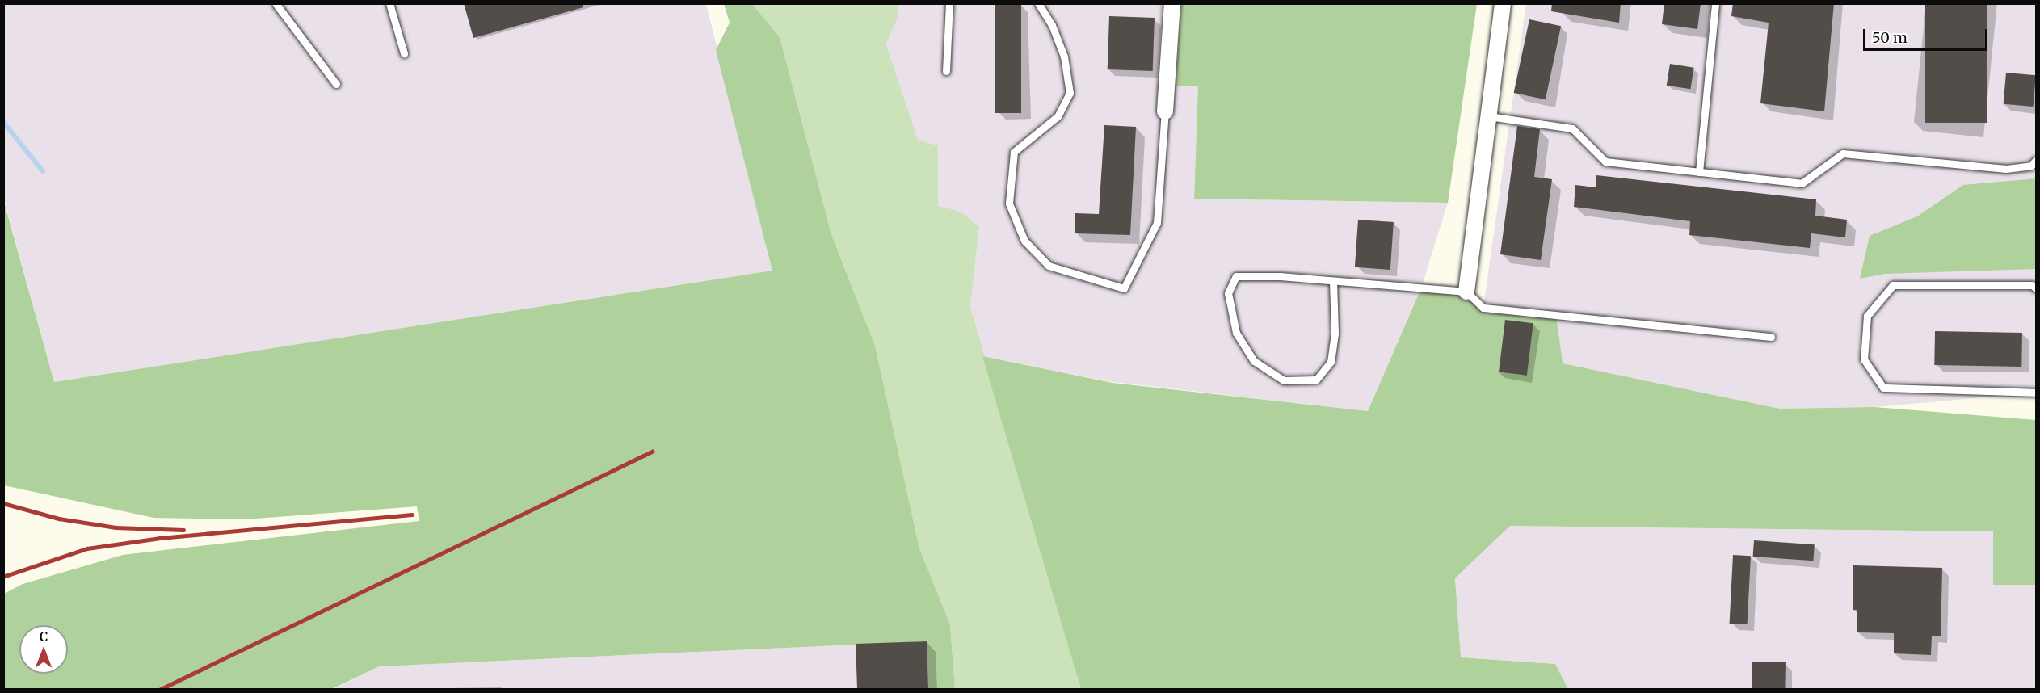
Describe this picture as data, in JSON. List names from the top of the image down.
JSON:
{
  "scale_bar": "50 m",
  "north": "top"
}
